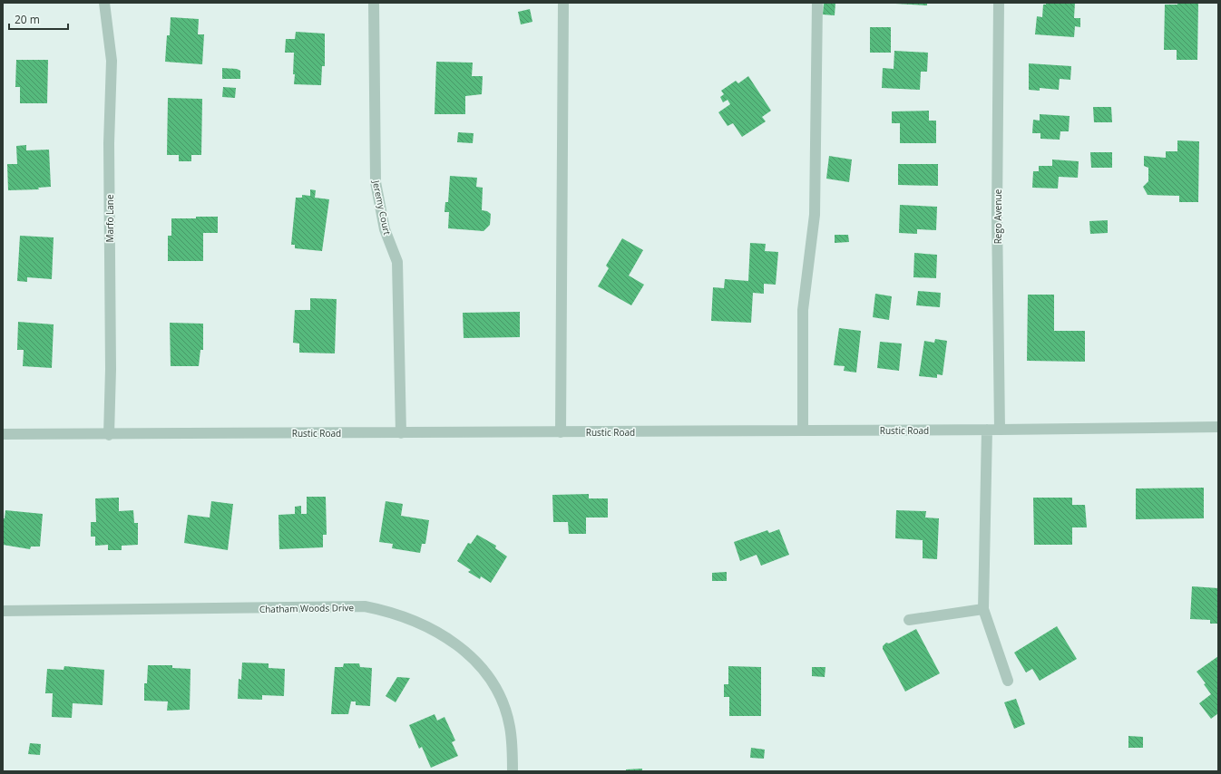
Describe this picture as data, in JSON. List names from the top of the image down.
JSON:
{
  "streets": {
    "street": [
      "Jeremy Court",
      "Rego Avenue",
      "Marfo Lane",
      "Rustic Road",
      "Chatham Woods Drive"
    ]
  },
  "crossings": [
    ["Jeremy Court", "Rustic Road"],
    ["Rego Avenue", "Rustic Road"],
    ["Marfo Lane", "Rustic Road"]
  ],
  "scale_bar": "20 m"
}
